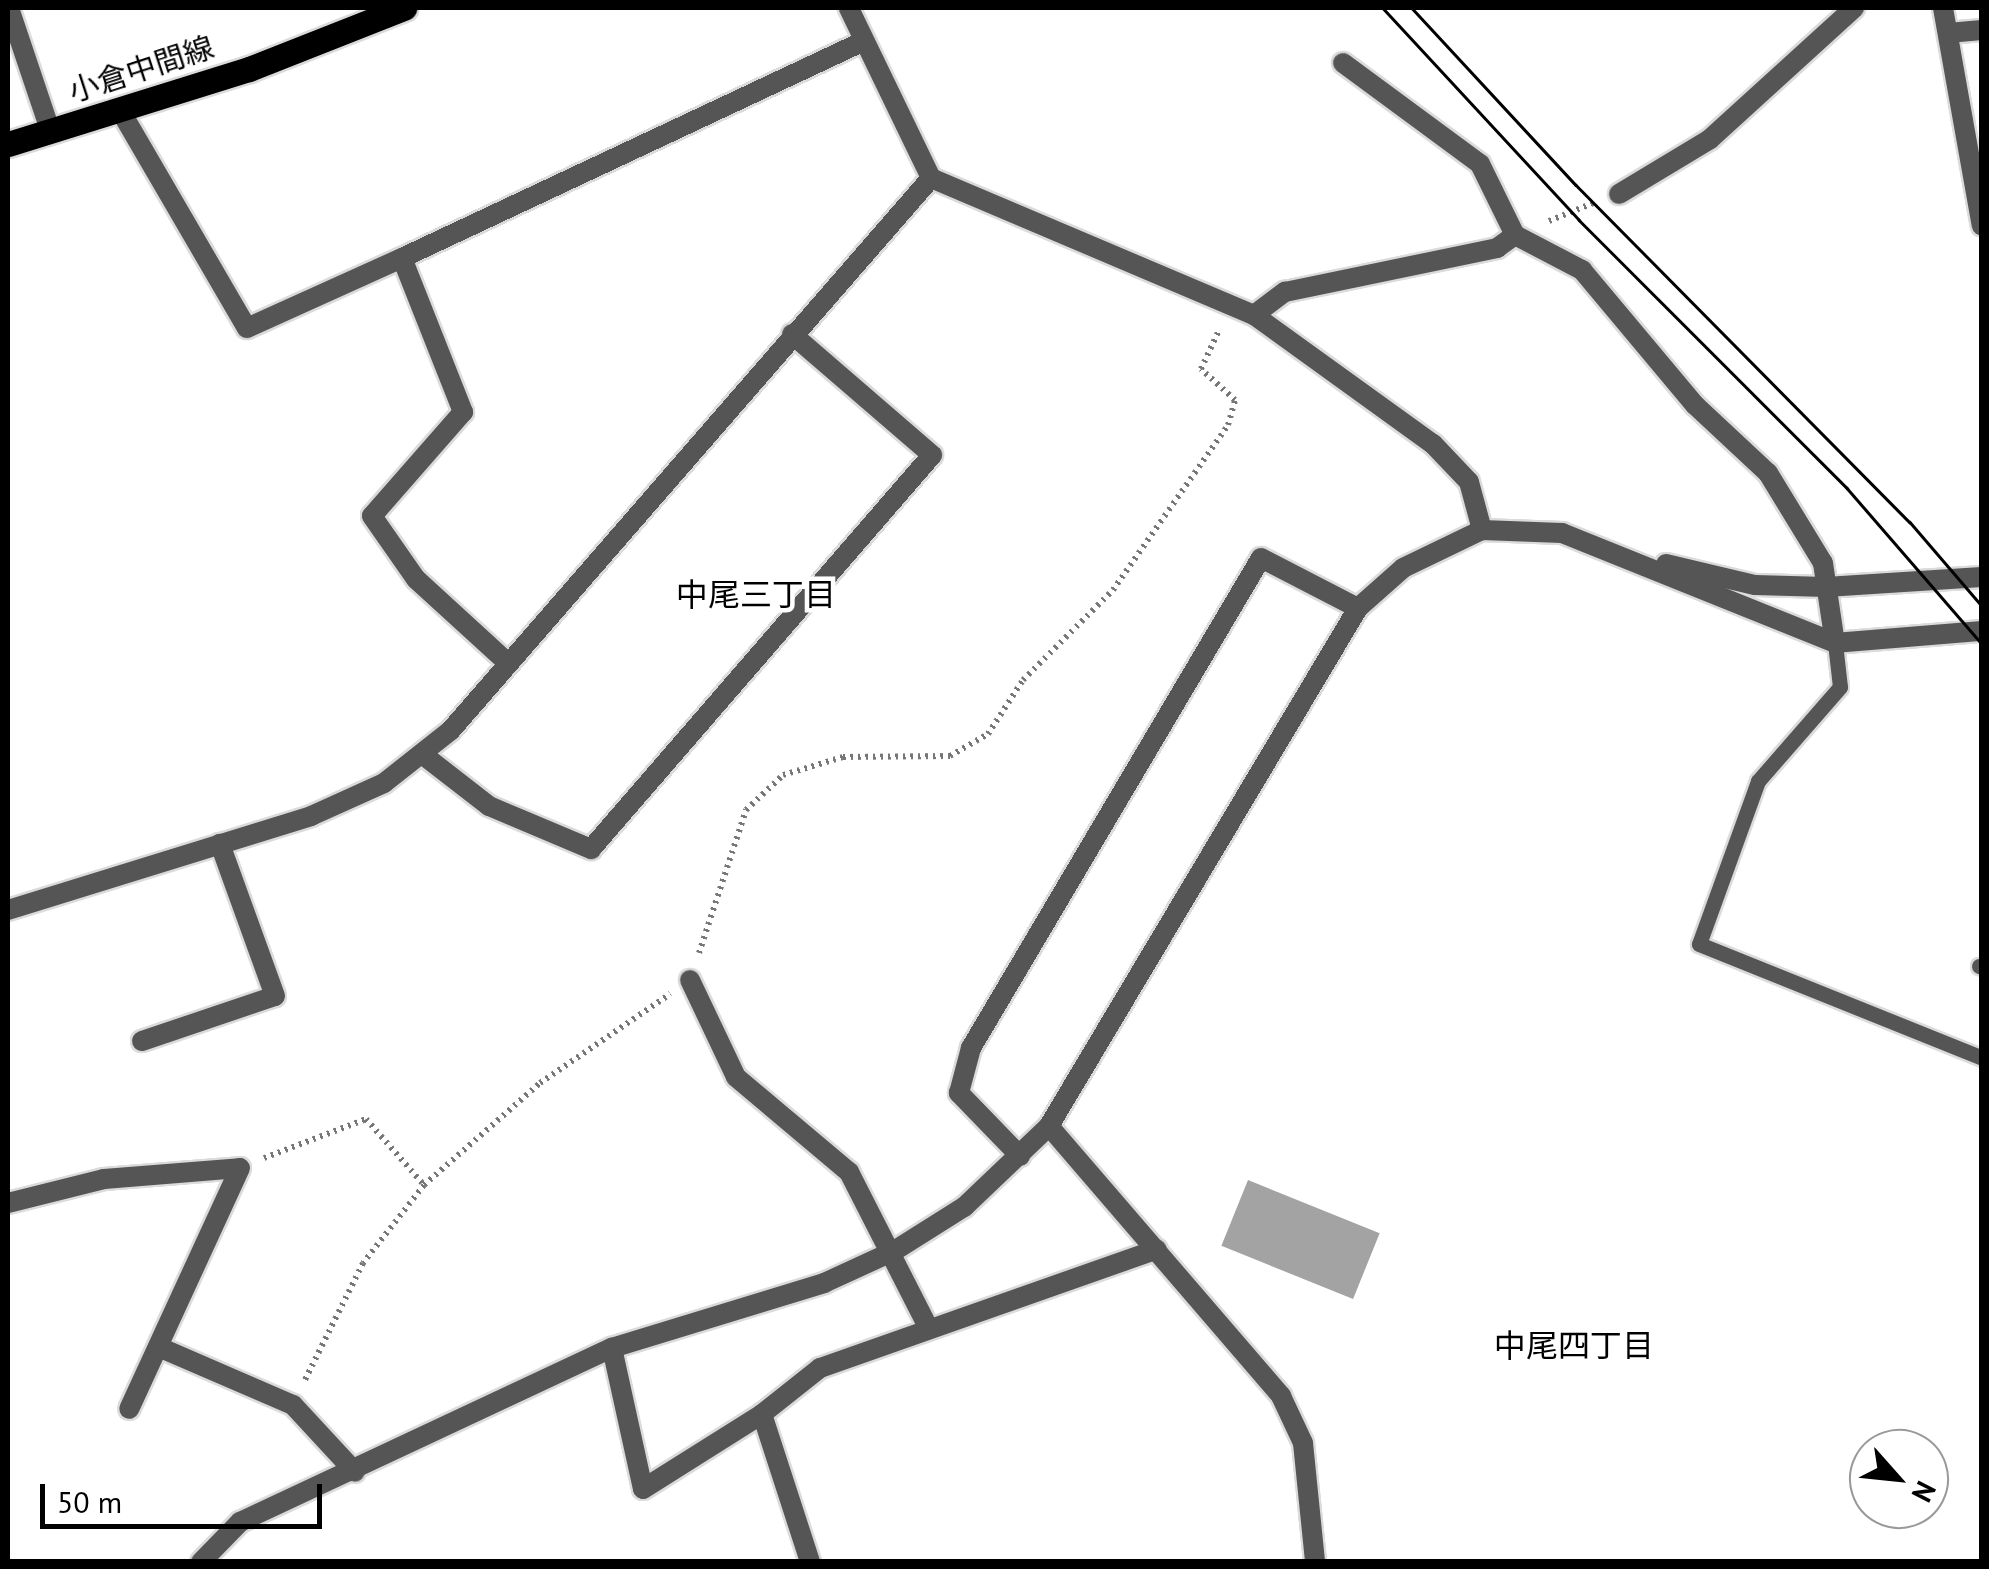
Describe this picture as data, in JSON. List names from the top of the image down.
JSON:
{
  "streets": {
    "main road": ["小倉中間線"]
  },
  "districts": ["中尾三丁目", "中尾四丁目"],
  "scale_bar": "50 m",
  "north": "bottom right"
}
